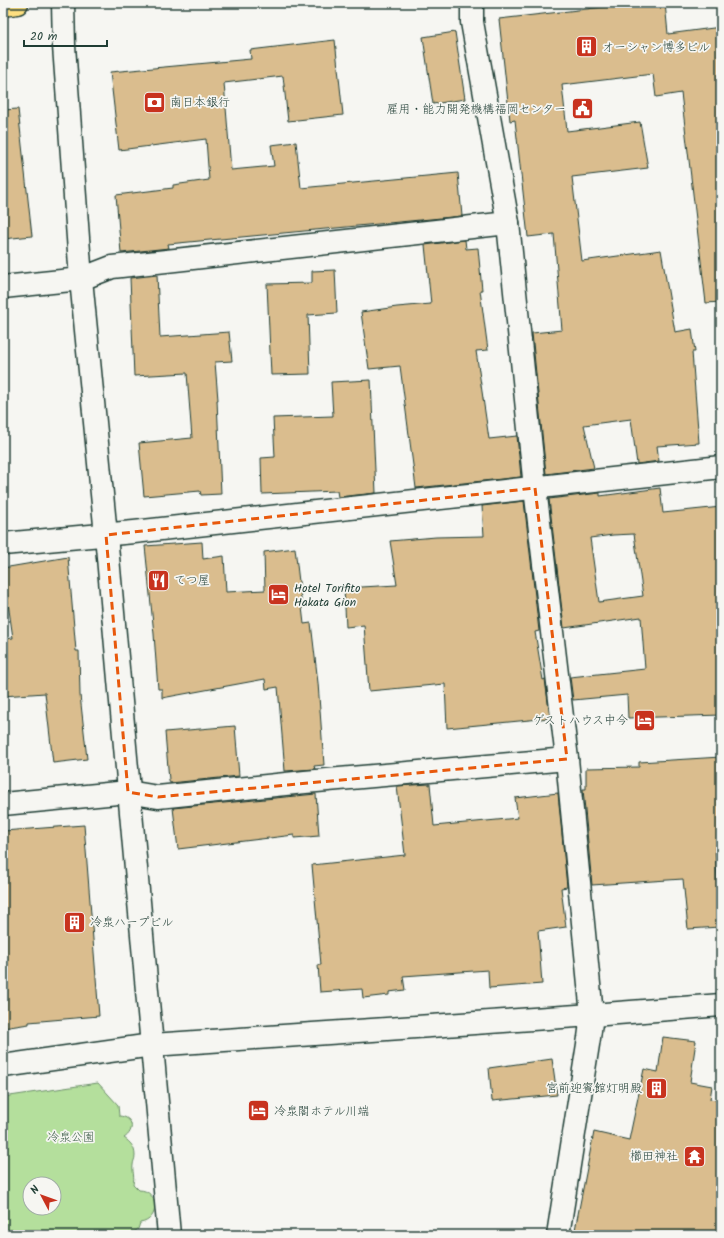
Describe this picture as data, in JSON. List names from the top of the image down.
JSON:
{
  "parks": ["冷泉公園"],
  "places": {
    "building": ["オーシャン博多ビル", "冷泉ハープビル", "宮前迎賓館灯明殿"],
    "bank": ["南日本銀行"],
    "public building": ["雇用・能力開発機構福岡センター"],
    "restaurant": ["てつ屋"],
    "hotel": ["Hotel Torifito Hakata Gion", "ゲストハウス中今", "冷泉閣ホテル川端"],
    "temple": ["櫛田神社"]
  },
  "scale_bar": "20 m",
  "north": "top left"
}
